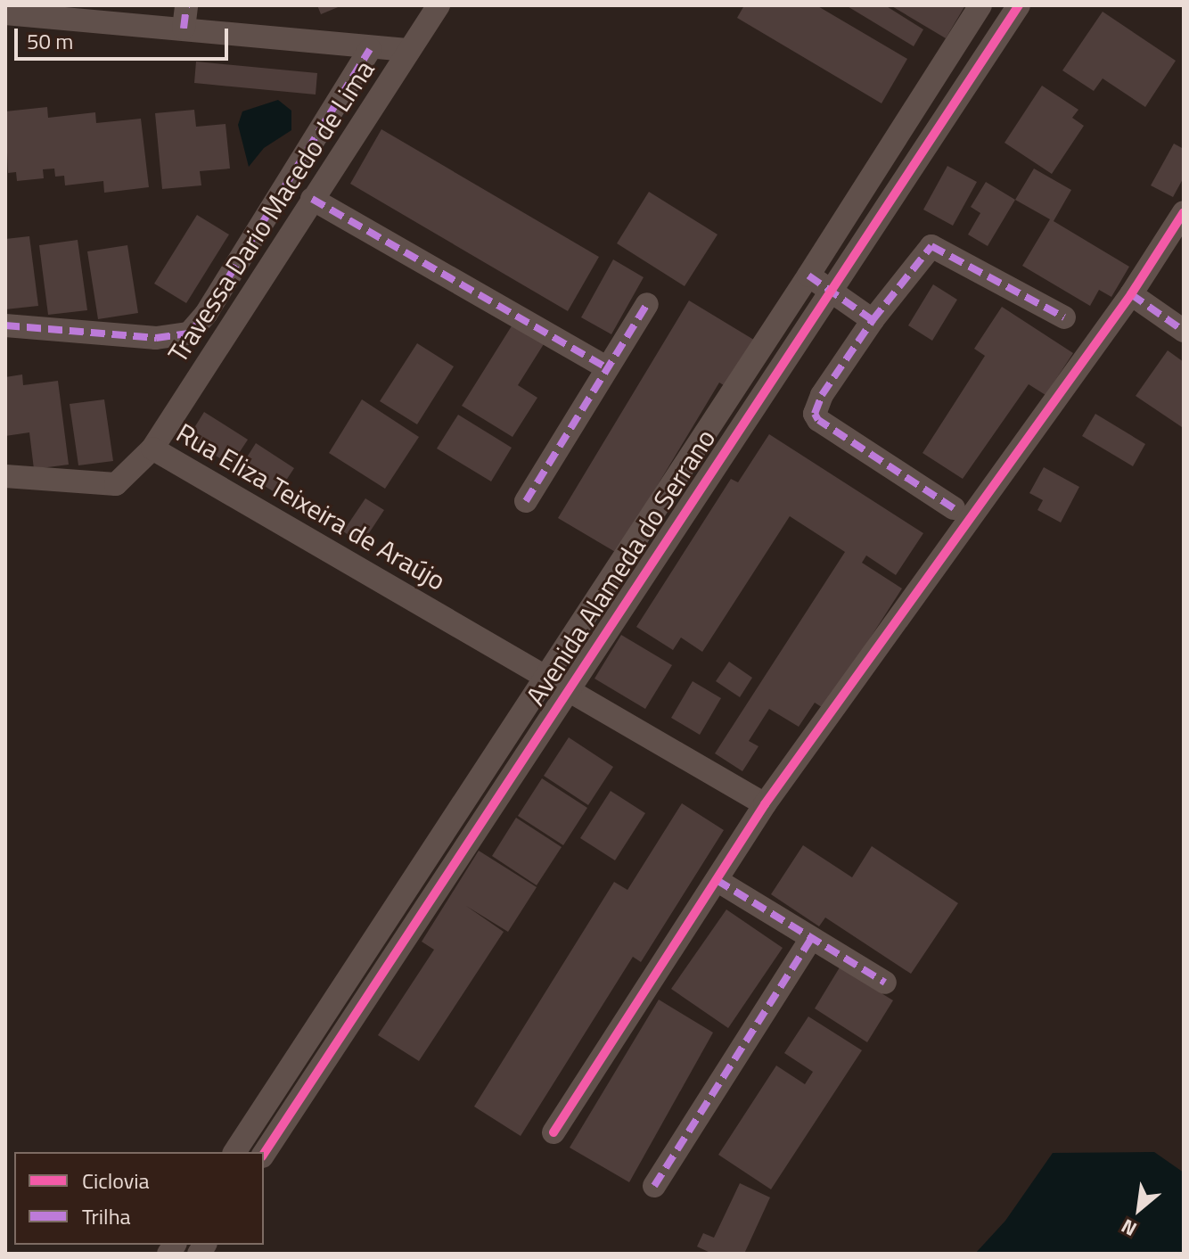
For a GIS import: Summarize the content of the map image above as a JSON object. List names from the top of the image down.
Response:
{
  "streets": {
    "street": ["Travessa Dario Macedo de Lima", "Rua Eliza Teixeira de Araújo", "Avenida Alameda do Serrano"]
  },
  "crossings": [
    ["Travessa Dario Macedo de Lima", "Rua Eliza Teixeira de Araújo"],
    ["Rua Eliza Teixeira de Araújo", "Avenida Alameda do Serrano"]
  ],
  "legend": ["Ciclovia", "Trilha"],
  "scale_bar": "50 m",
  "north": "bottom left"
}
